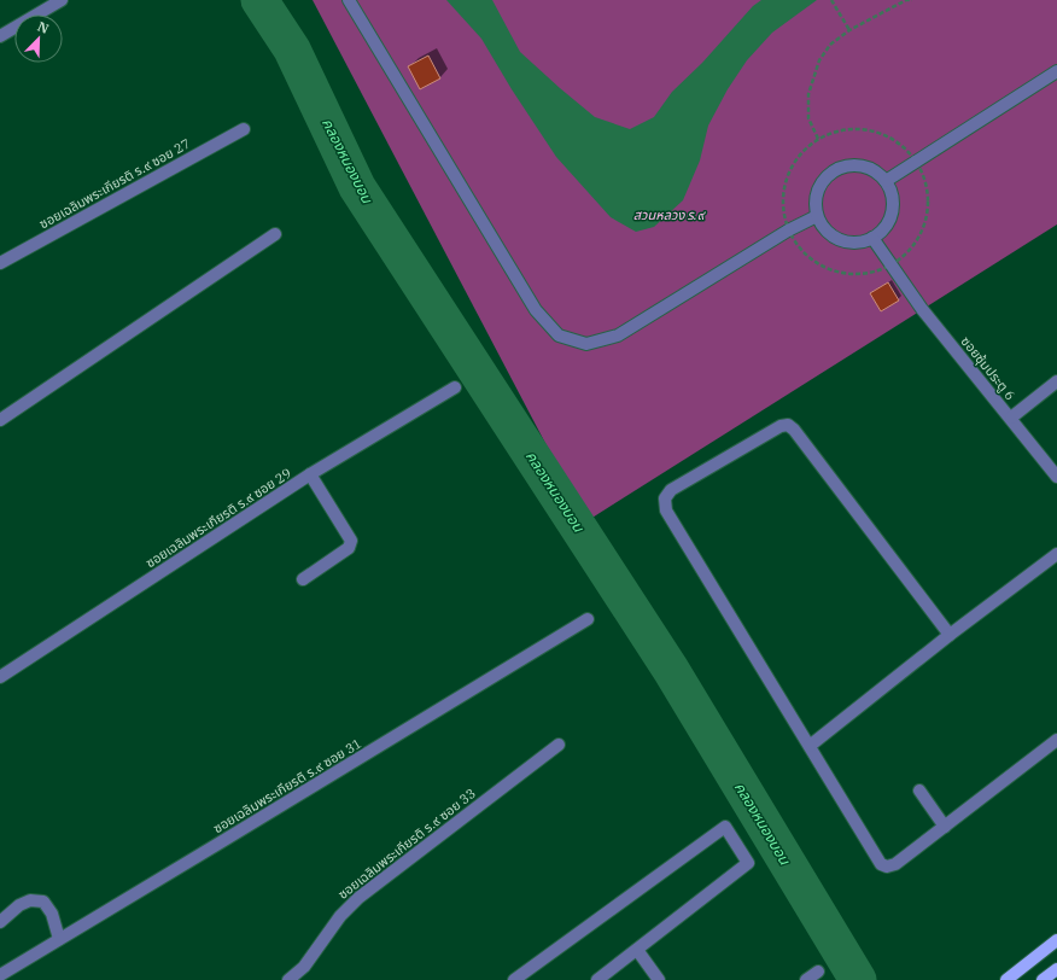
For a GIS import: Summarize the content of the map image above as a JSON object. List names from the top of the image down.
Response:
{
  "streets": {
    "street": [
      "ซอยเฉลิมพระเกียรติ ร.๙ ซอย 27",
      "ซอยซุ้มประตู 6",
      "ซอยเฉลิมพระเกียรติ ร.๙ ซอย 29",
      "ซอยเฉลิมพระเกียรติ ร.๙ ซอย 31",
      "ซอยเฉลิมพระเกียรติ ร.๙ ซอย 33"
    ]
  },
  "water": ["คลองหนองบอน"],
  "parks": ["สวนหลวง ร.๙"],
  "north": "top right"
}
